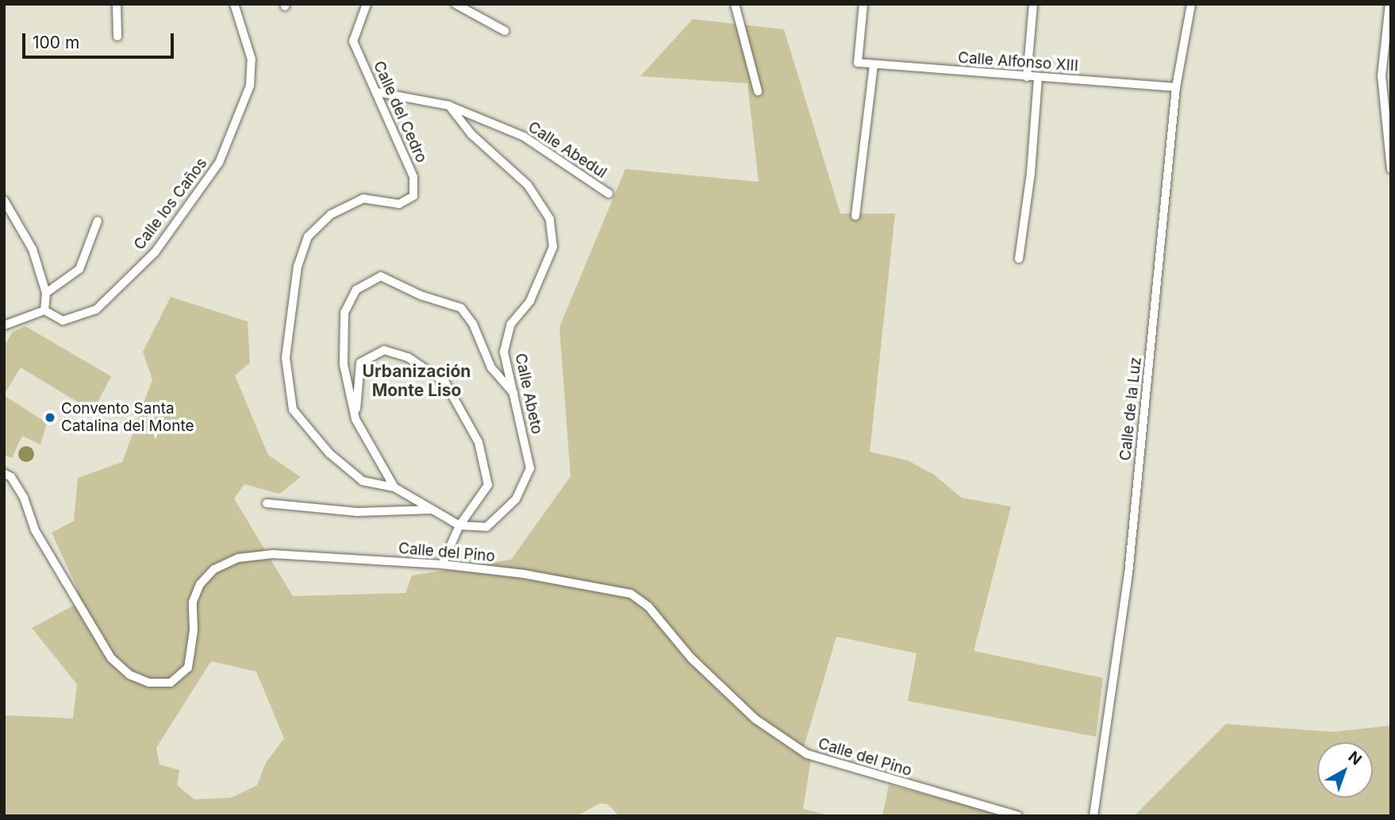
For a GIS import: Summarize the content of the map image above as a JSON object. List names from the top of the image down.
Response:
{
  "streets": {
    "street": [
      "Calle Alfonso XIII",
      "Calle del Cedro",
      "Calle Abedul",
      "Calle los Caños",
      "Calle Abeto",
      "Calle de la Luz",
      "Calle del Pino"
    ]
  },
  "crossings": [
    ["Calle Alfonso XIII", "Calle de la Luz"],
    ["Calle del Cedro", "Calle Abeto"],
    ["Calle Abedul", "Calle Abeto"]
  ],
  "districts": ["Urbanización Monte Liso"],
  "places": ["Convento Santa Catalina del Monte"],
  "scale_bar": "100 m",
  "north": "top right"
}
